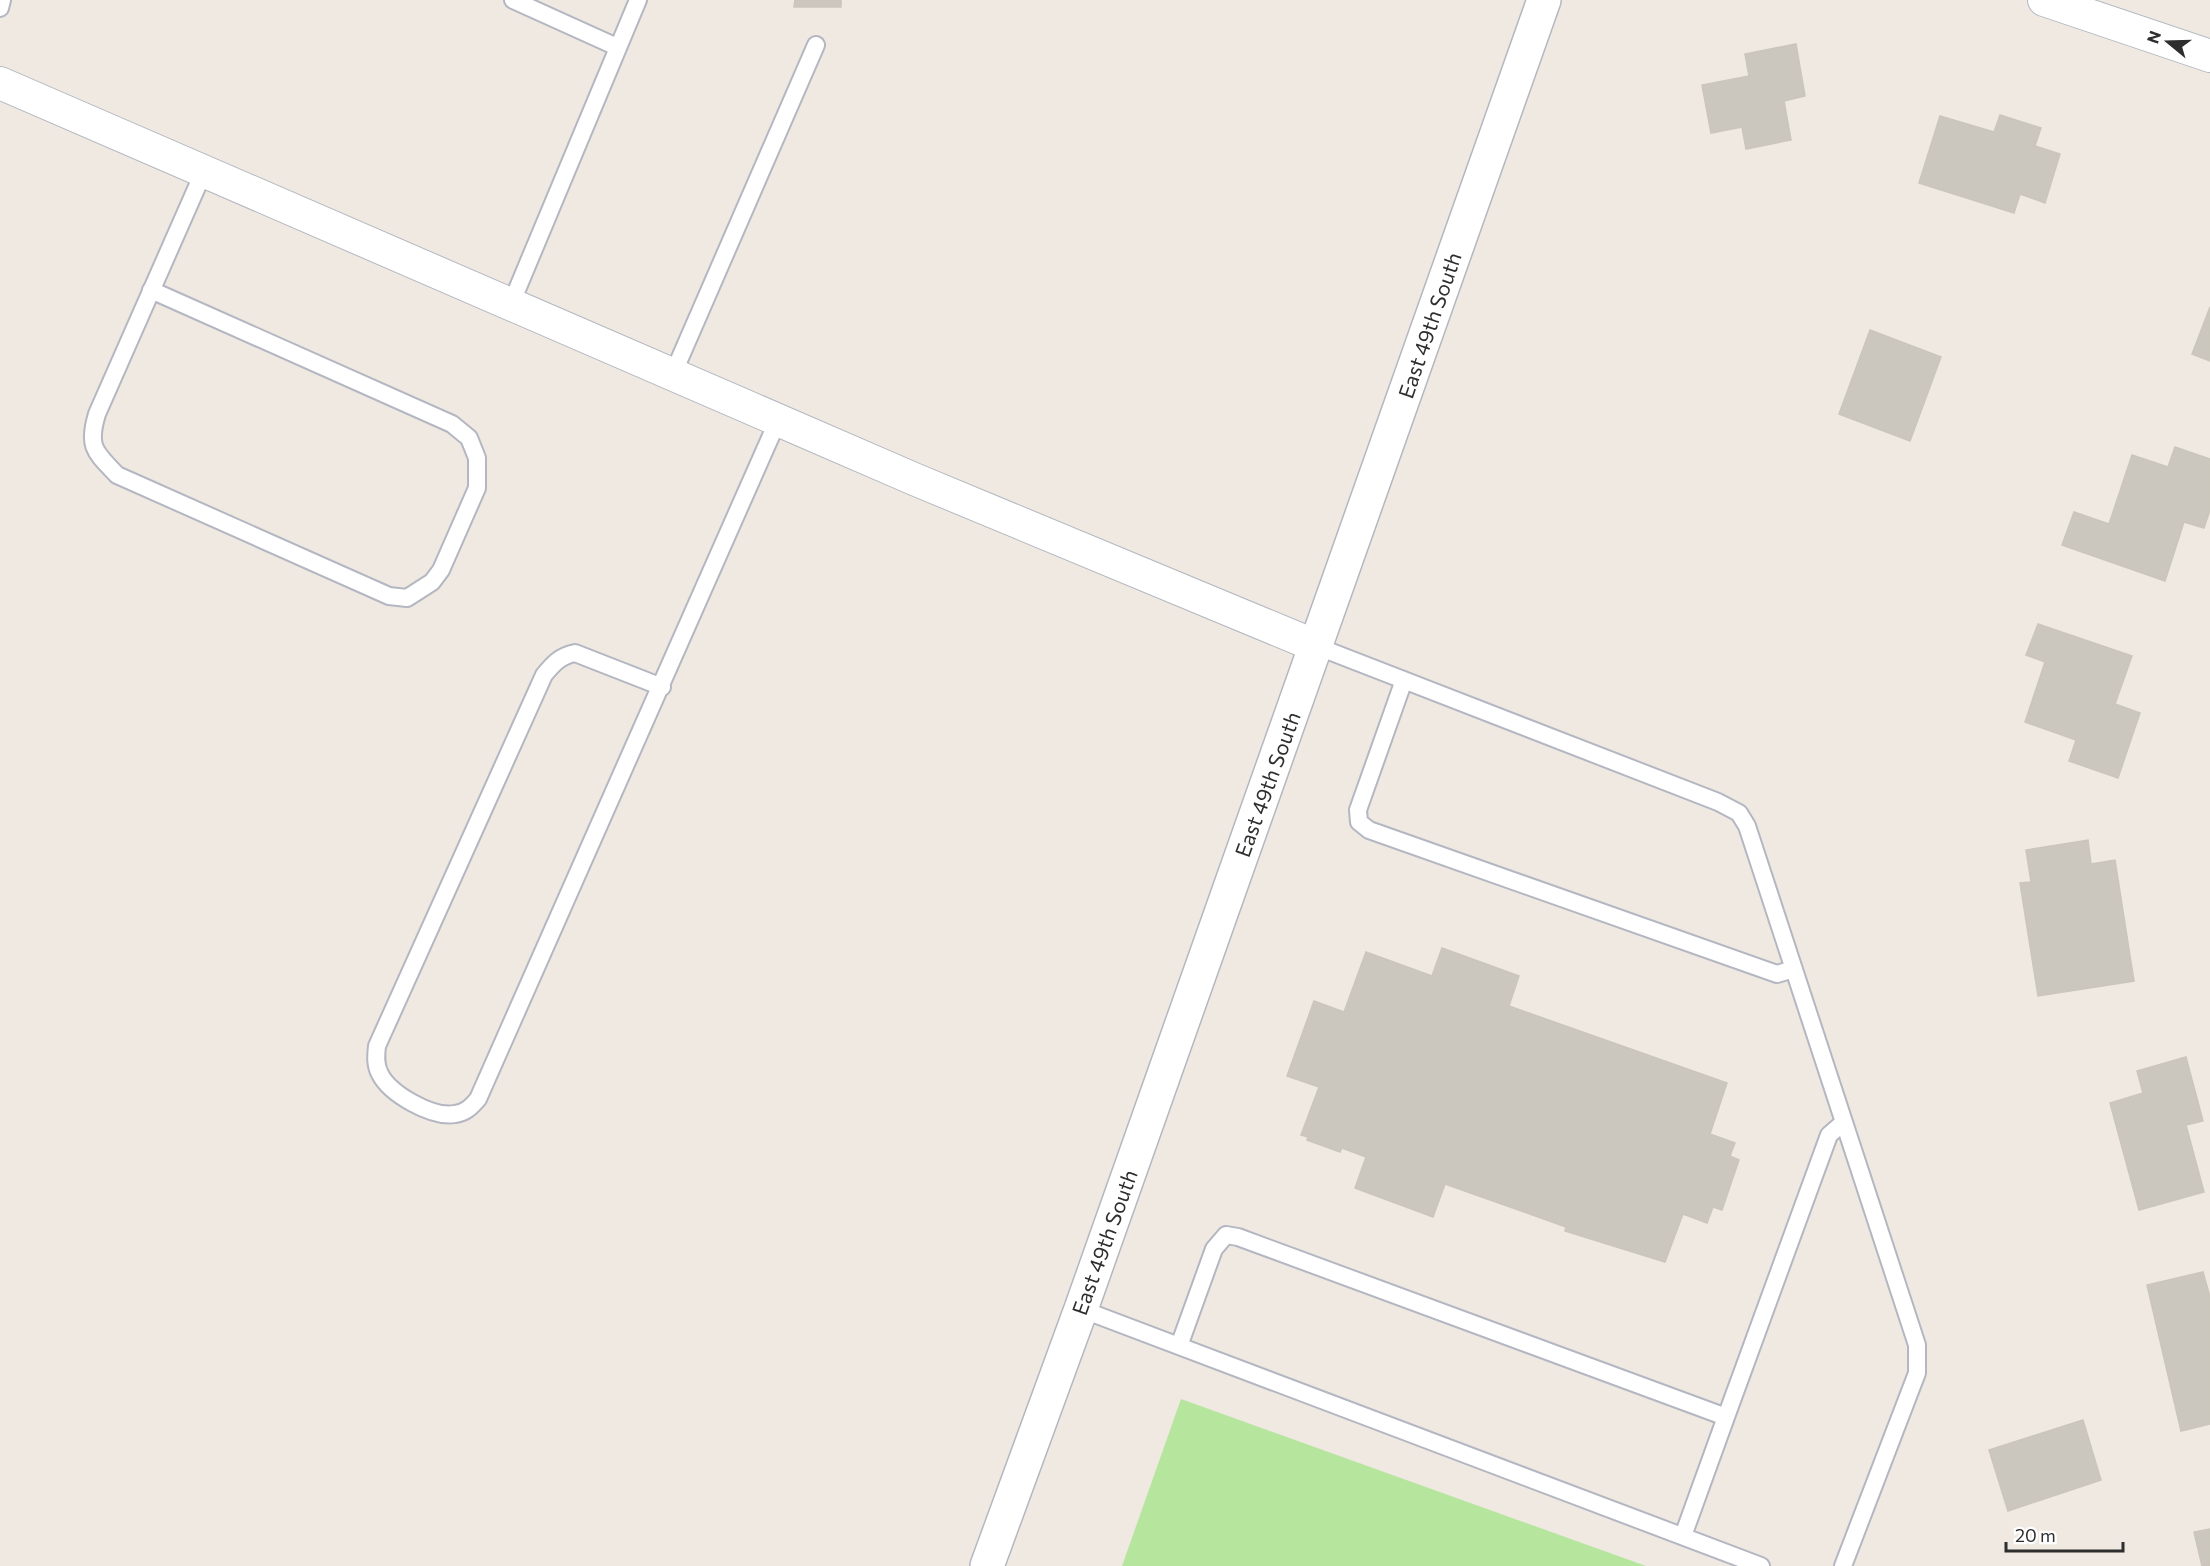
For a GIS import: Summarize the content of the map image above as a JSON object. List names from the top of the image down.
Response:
{
  "streets": {
    "street": ["East 49th South"]
  },
  "scale_bar": "20 m",
  "north": "left"
}
